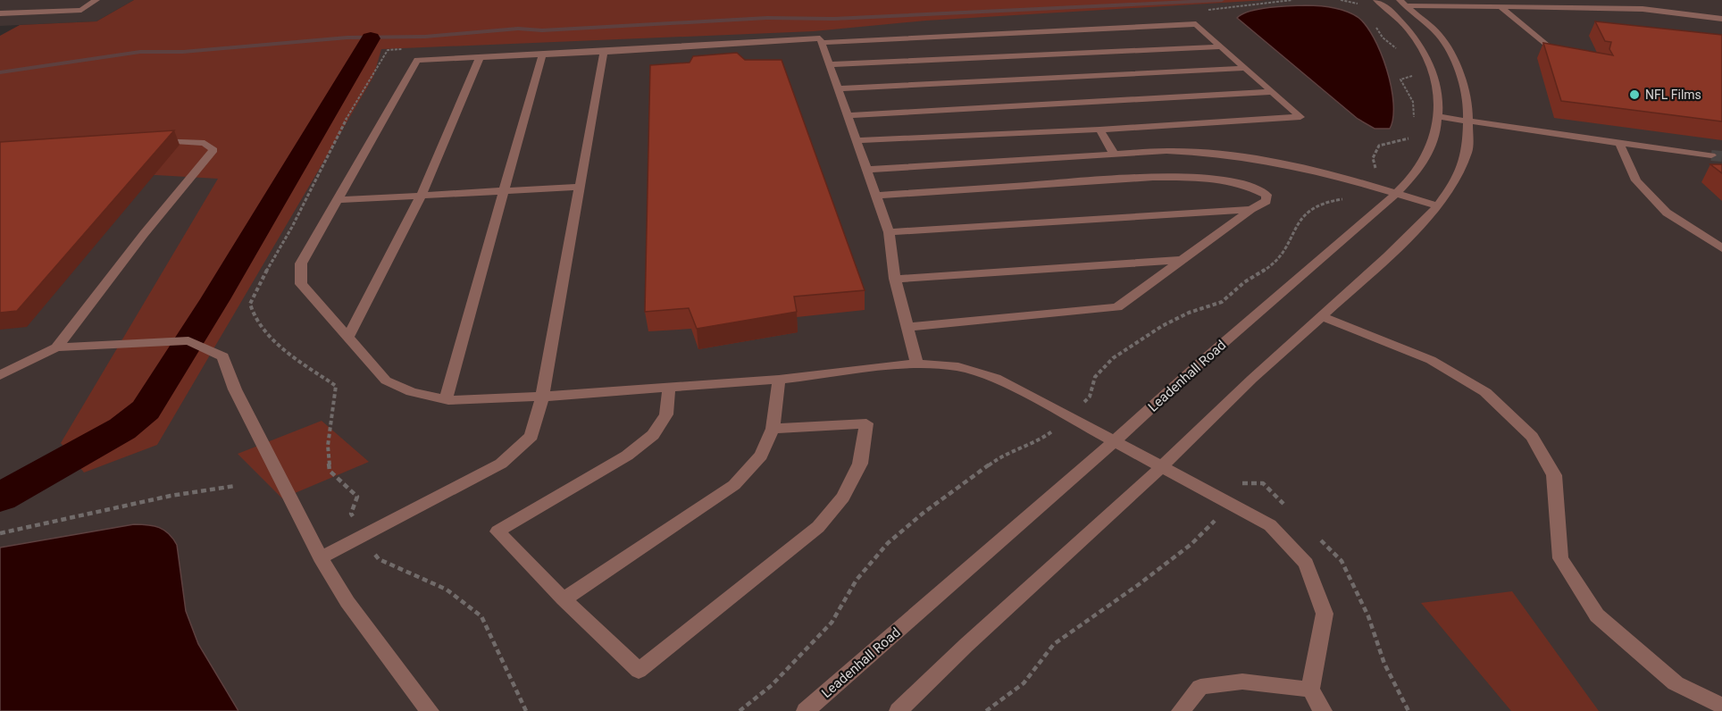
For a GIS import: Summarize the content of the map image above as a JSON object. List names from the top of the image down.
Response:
{
  "streets": {
    "street": ["Leadenhall Road"]
  },
  "places": ["NFL Films"]
}
